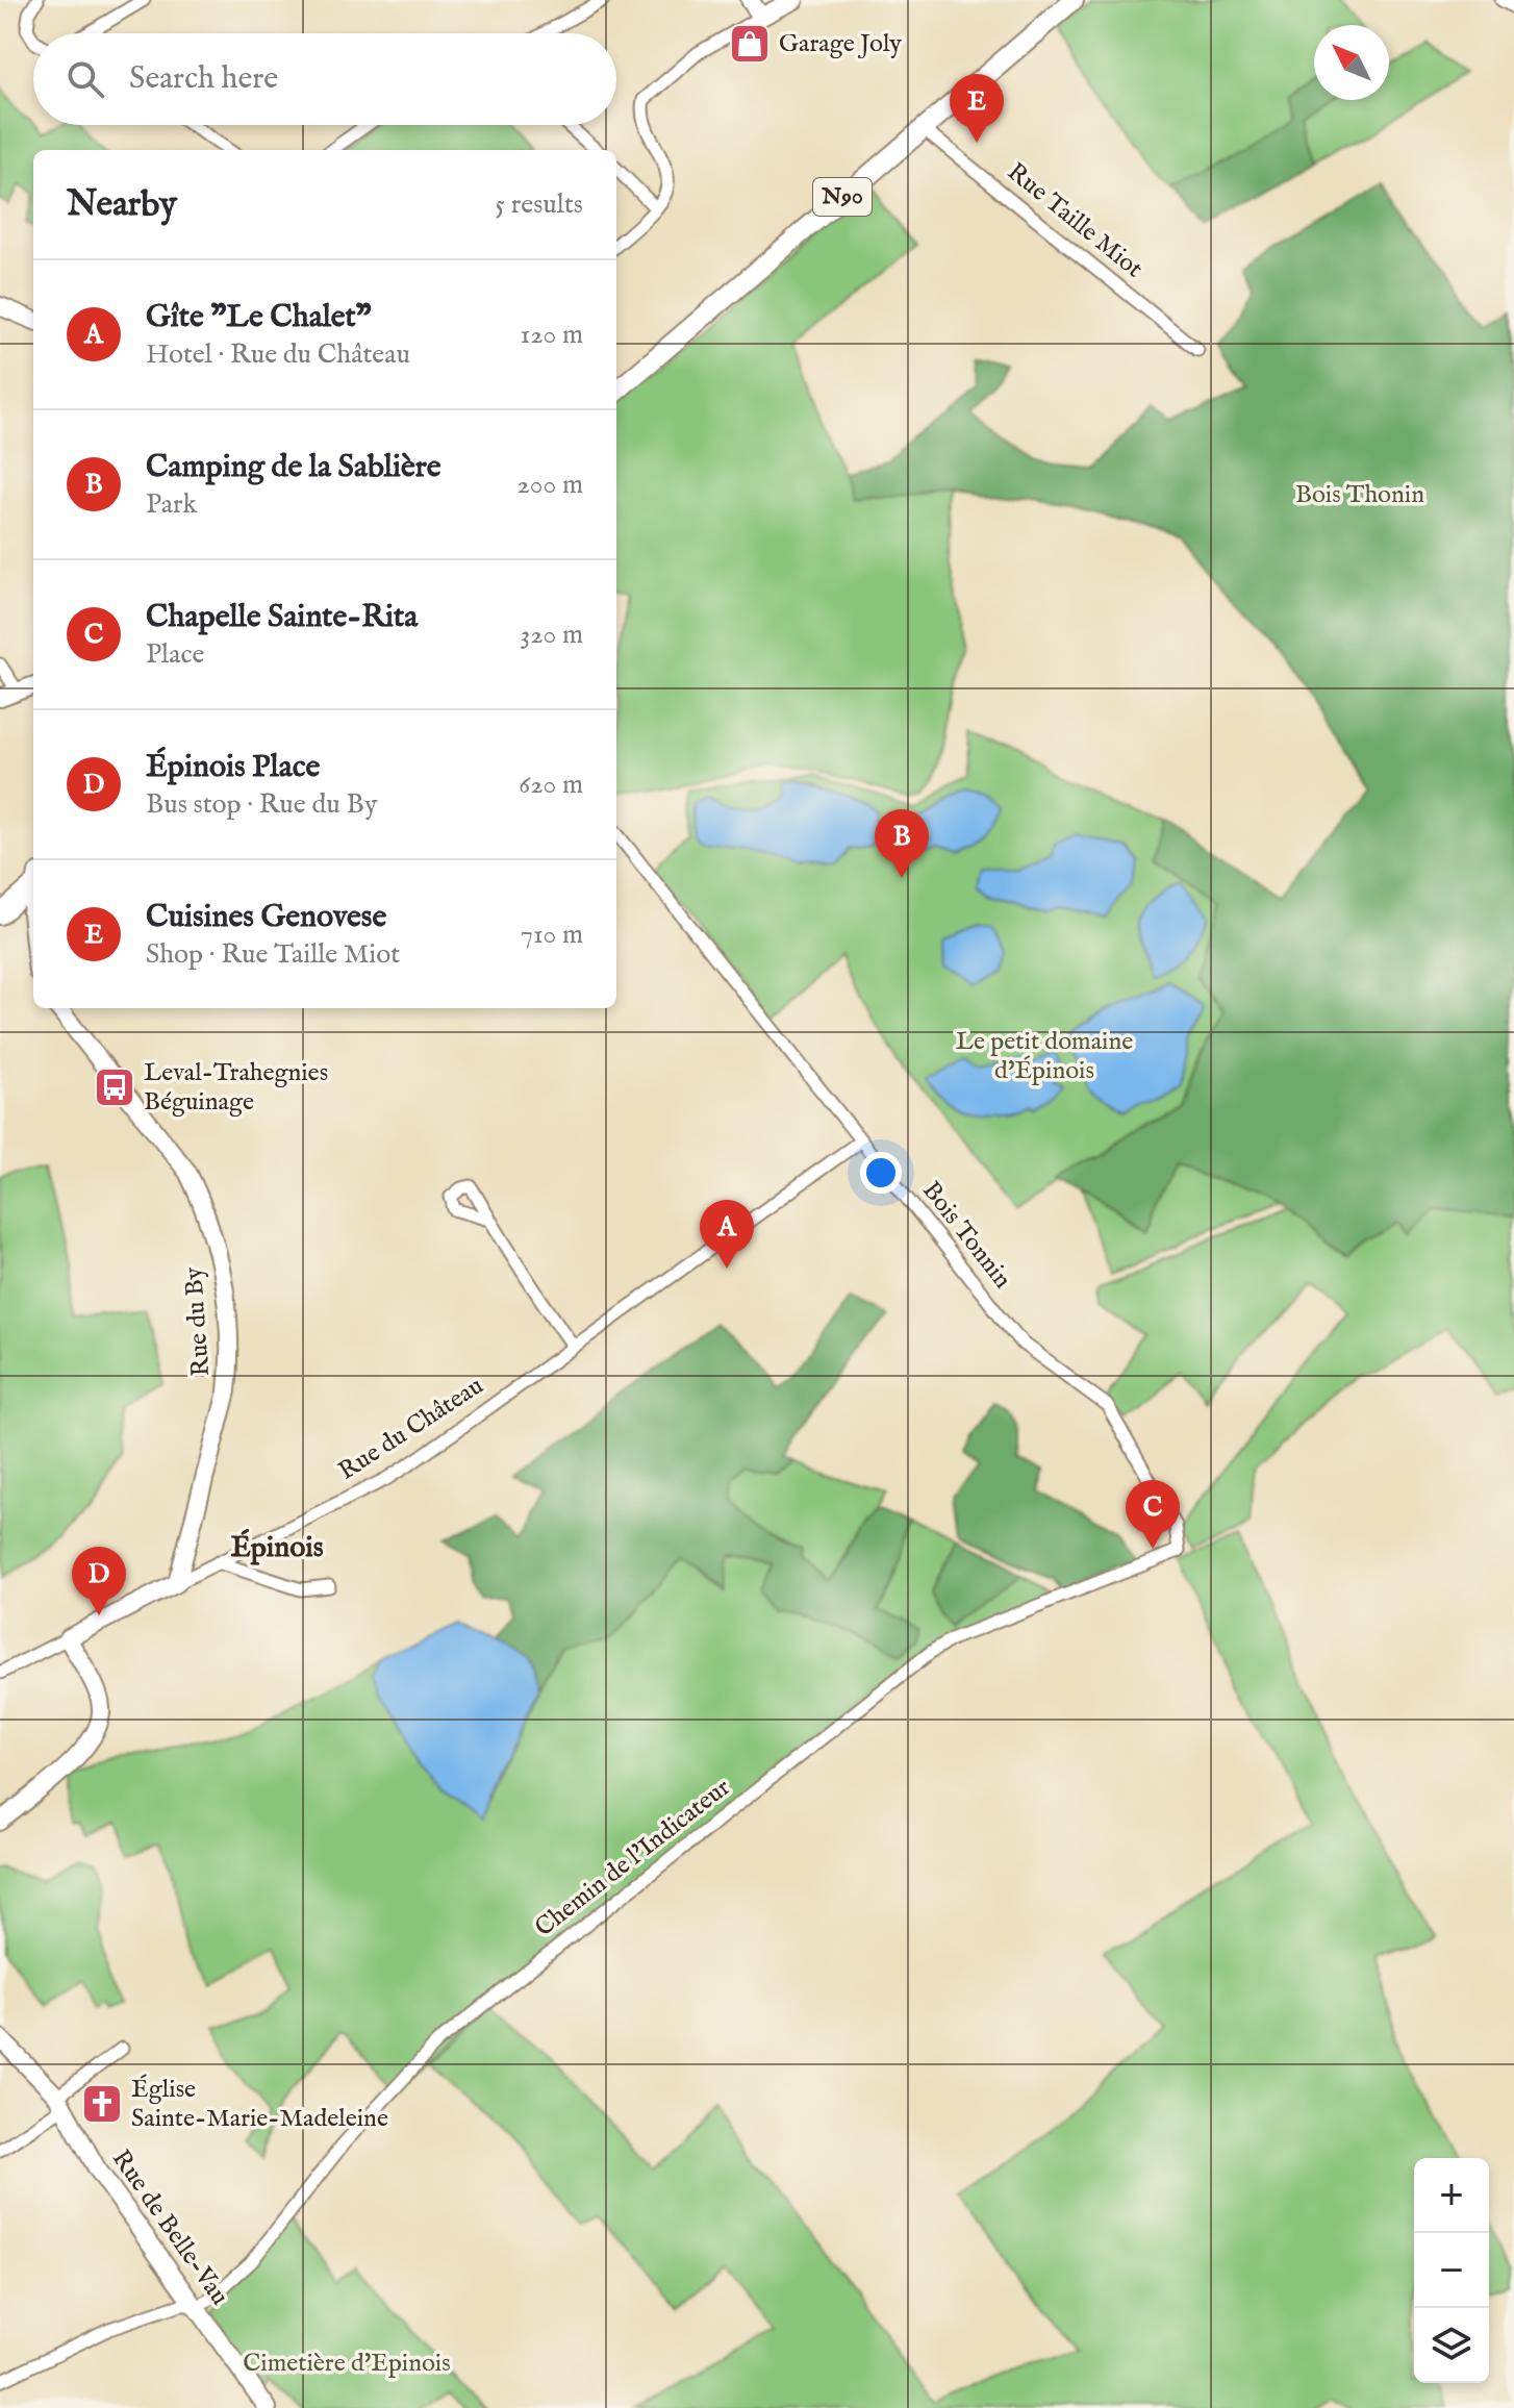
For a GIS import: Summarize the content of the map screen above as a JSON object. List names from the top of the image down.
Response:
{
  "streets": {
    "main road": ["N90"],
    "street": [
      "Rue Taille Miot",
      "Bois Tonnin",
      "Rue du By",
      "Rue du Château",
      "Chemin de l'Indicateur",
      "Rue de Belle-Vau"
    ]
  },
  "crossings": [
    ["N90", "Rue Taille Miot"],
    ["Bois Tonnin", "Rue du Château"],
    ["Bois Tonnin", "Chemin de l'Indicateur"],
    ["Rue du By", "Rue du Château"],
    ["Chemin de l'Indicateur", "Rue de Belle-Vau"]
  ],
  "districts": ["Épinois"],
  "parks": ["Bois Thonin", "Le petit domaine d'Épinois", "Cimetière d'Epinois"],
  "places": {
    "shop": ["Garage Joly"],
    "bus stop": ["Leval-Trahegnies Béguinage"],
    "church": ["Église Sainte-Marie-Madeleine"]
  },
  "north": "top left",
  "page": {
    "search": "Search here",
    "pins": [
      "E",
      "B",
      "A",
      "C",
      "D"
    ],
    "heading": ["Nearby", "5 results"],
    "list": [
      {
        "mark": "A",
        "name": "Gîte \"Le Chalet\"",
        "note": "Hotel · Rue du Château",
        "value": "120 m"
      },
      {
        "mark": "B",
        "name": "Camping de la Sablière",
        "note": "Park",
        "value": "200 m"
      },
      {
        "mark": "C",
        "name": "Chapelle Sainte-Rita",
        "note": "Place",
        "value": "320 m"
      },
      {
        "mark": "D",
        "name": "Épinois Place",
        "note": "Bus stop · Rue du By",
        "value": "620 m"
      },
      {
        "mark": "E",
        "name": "Cuisines Genovese",
        "note": "Shop · Rue Taille Miot",
        "value": "710 m"
      }
    ],
    "map_buttons": ["+", "−"]
  }
}
